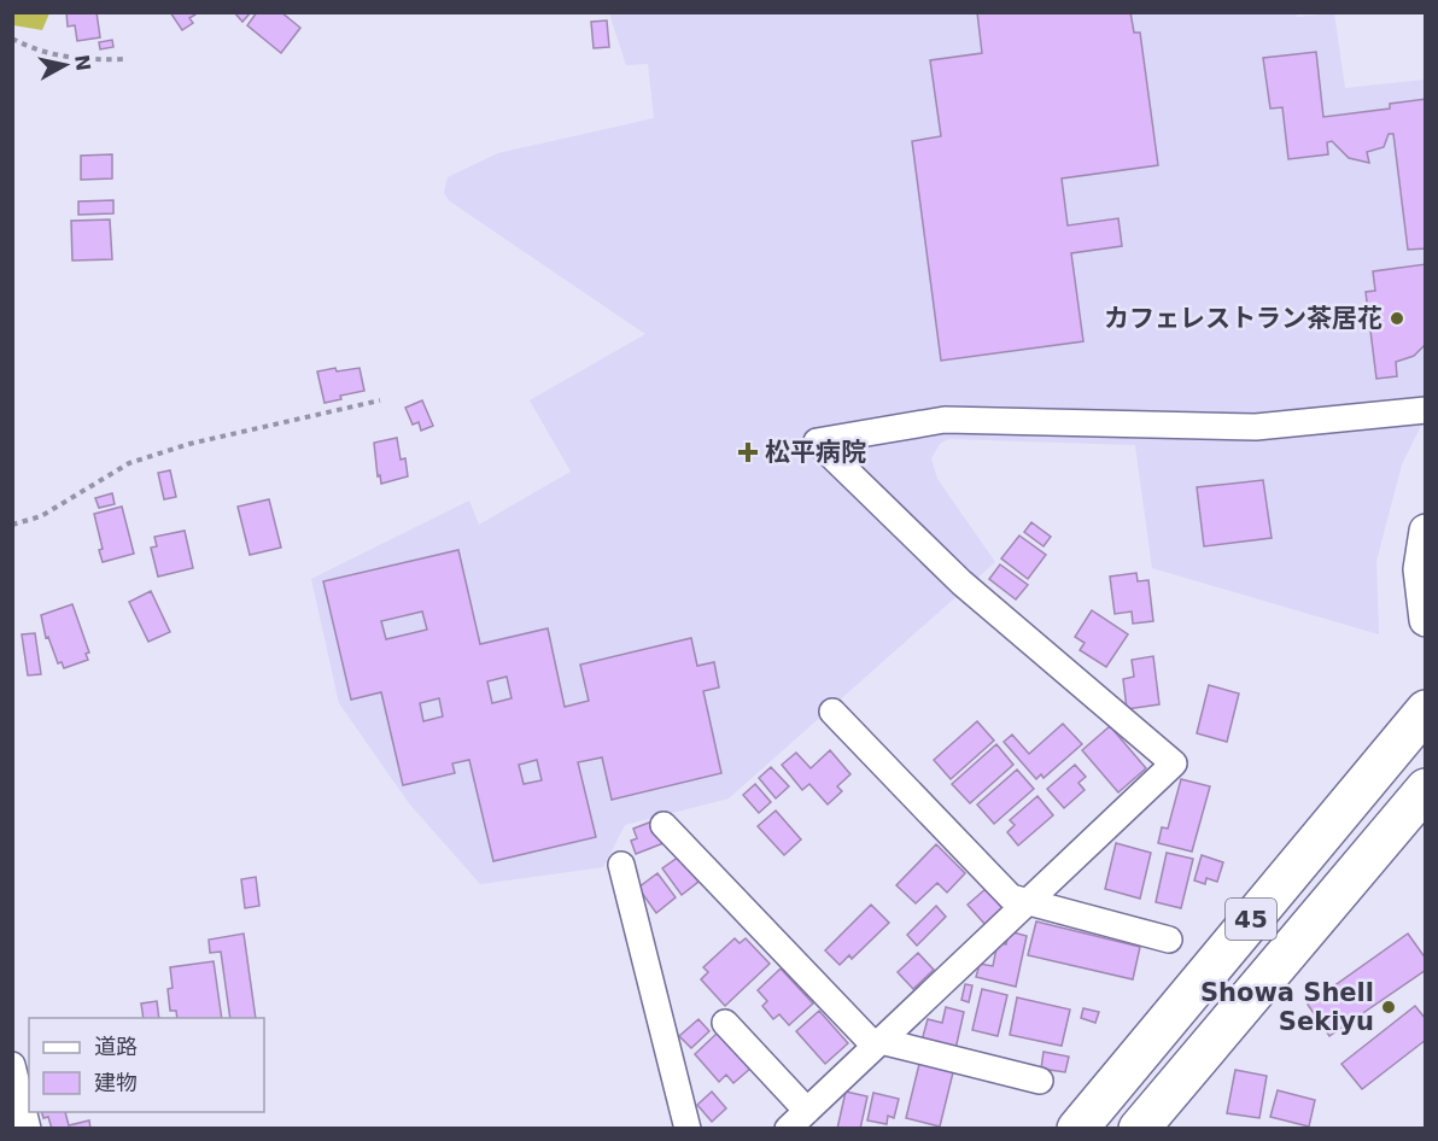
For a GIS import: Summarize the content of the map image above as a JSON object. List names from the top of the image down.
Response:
{
  "streets": {
    "highway": ["45"]
  },
  "places": {
    "other": ["カフェレストラン茶居花", "Showa Shell Sekiyu"],
    "health": ["松平病院"]
  },
  "legend": ["道路", "建物"],
  "north": "right"
}
